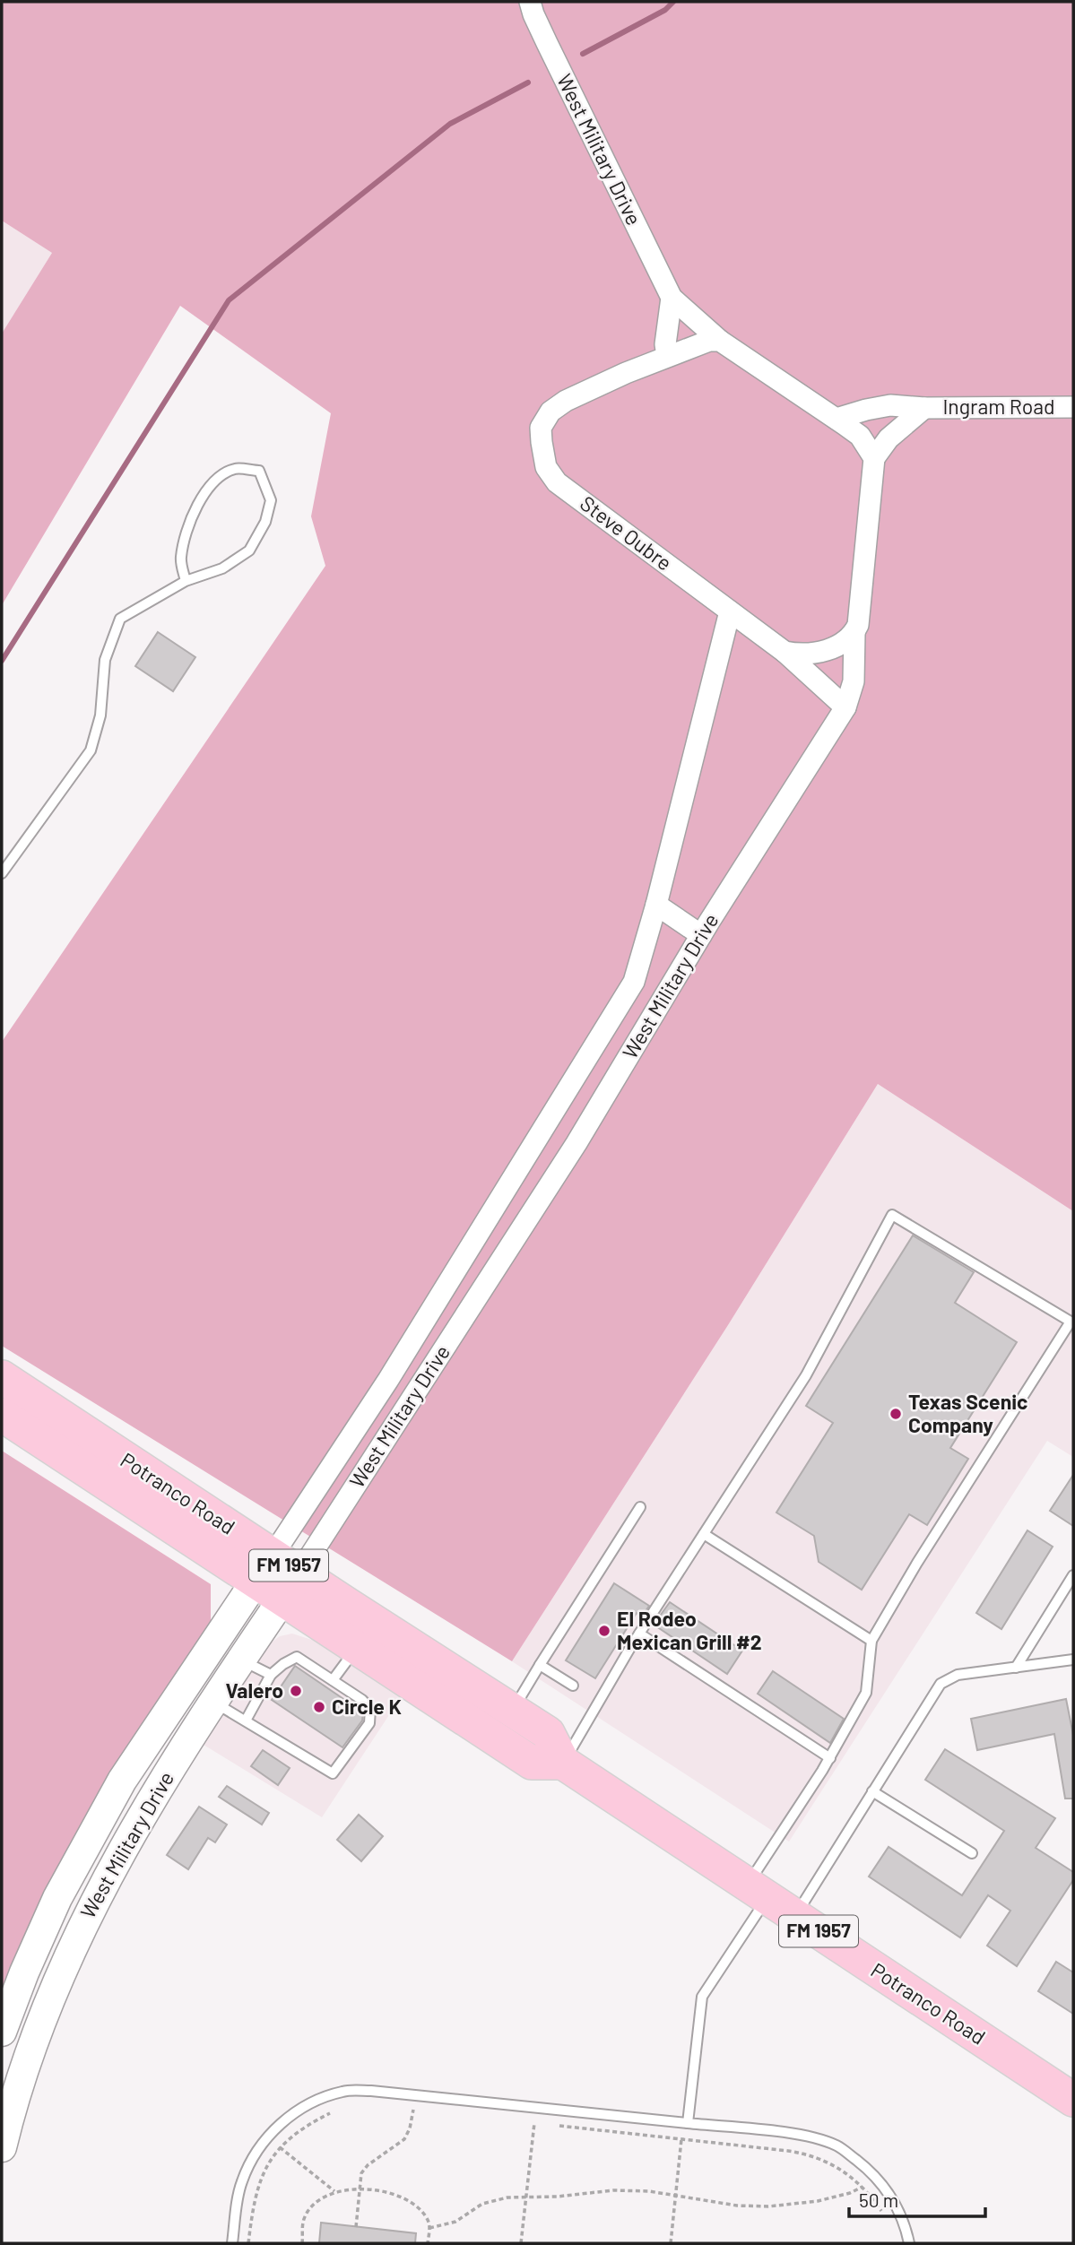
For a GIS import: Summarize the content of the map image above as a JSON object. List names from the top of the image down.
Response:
{
  "streets": {
    "main road": ["West Military Drive", "Potranco Road", "FM 1957"],
    "street": ["Ingram Road", "Steve Oubre"]
  },
  "crossings": [
    ["West Military Drive", "Steve Oubre"],
    ["West Military Drive", "Potranco Road"]
  ],
  "places": [
    "Texas Scenic Company",
    "El Rodeo Mexican Grill #2",
    "Valero",
    "Circle K"
  ],
  "scale_bar": "50 m"
}
